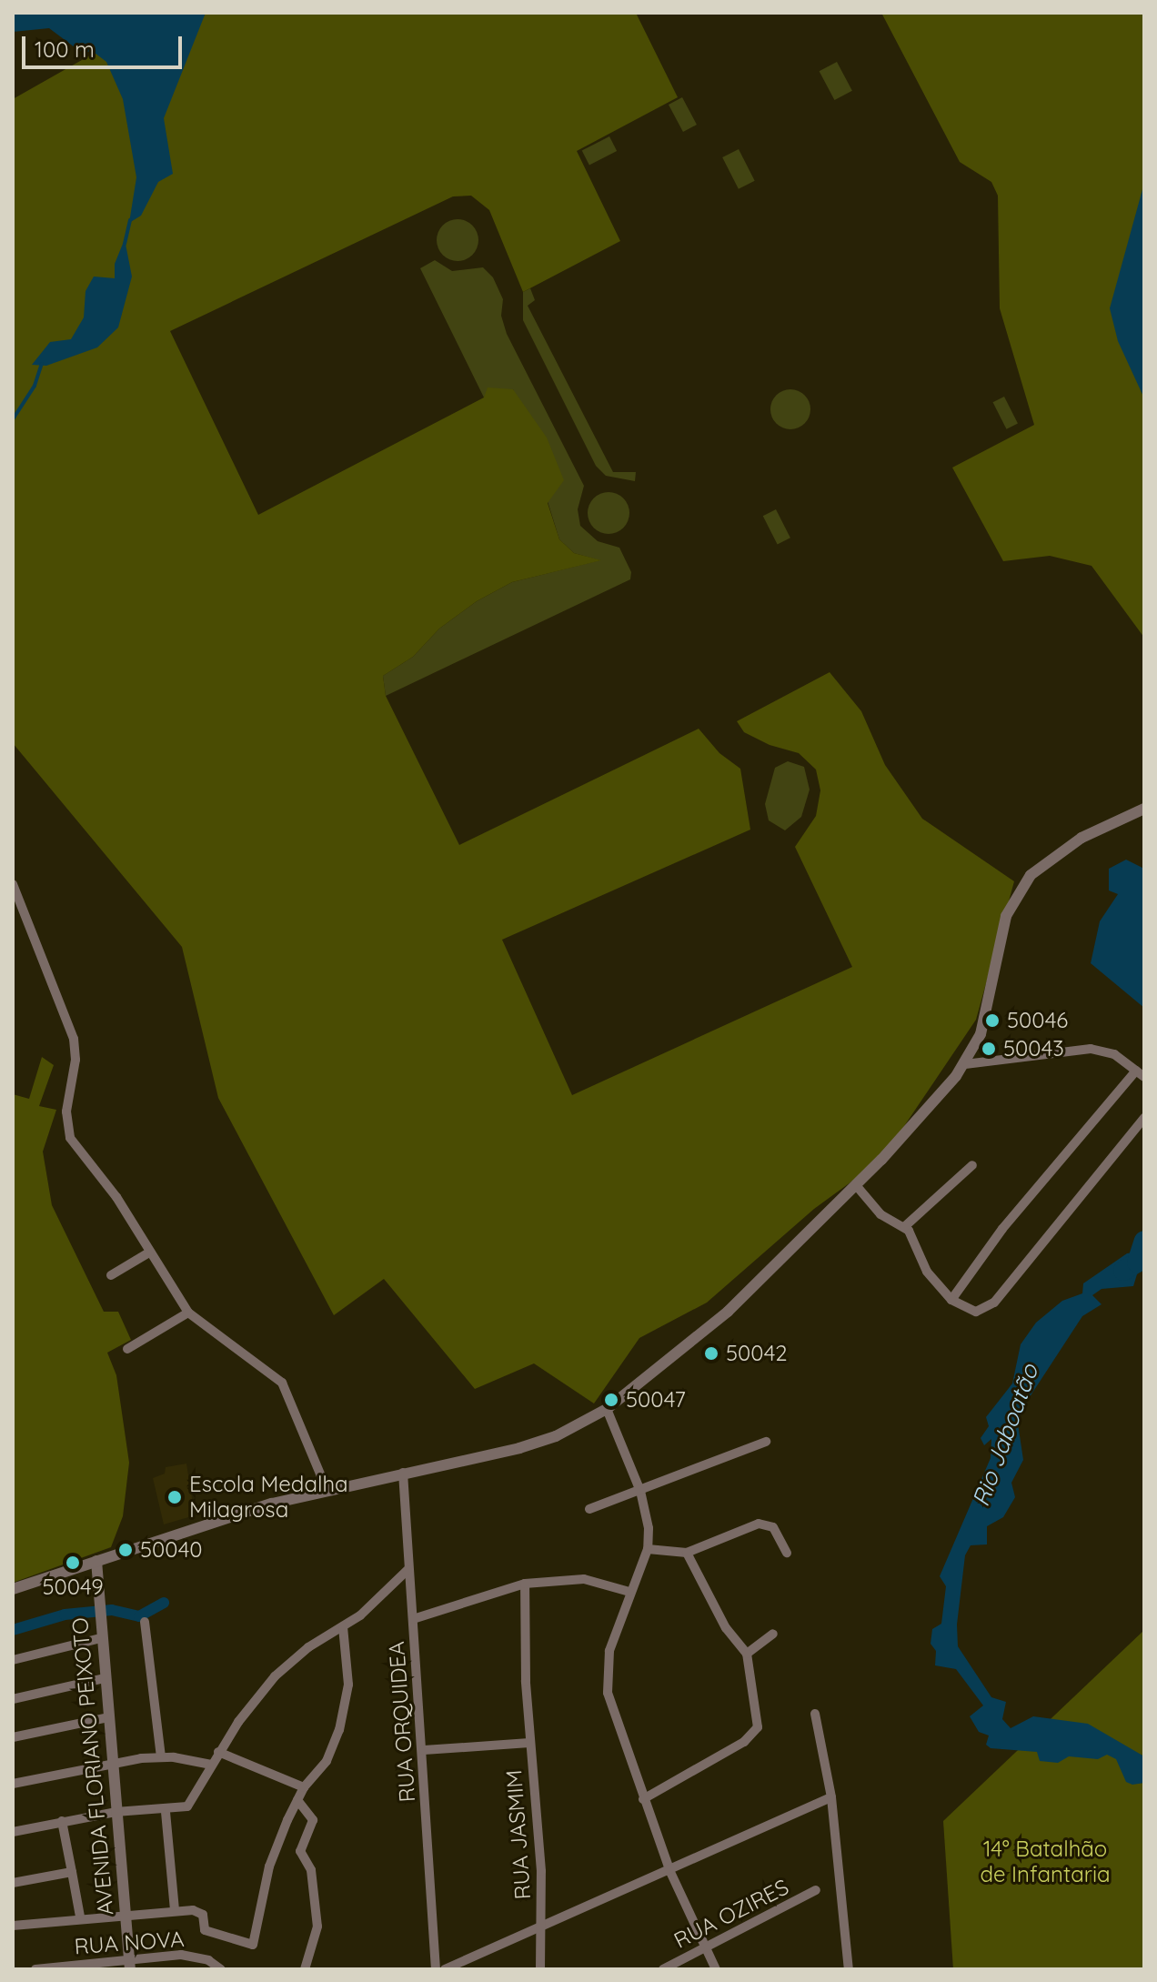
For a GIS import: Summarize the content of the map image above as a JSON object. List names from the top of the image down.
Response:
{
  "streets": {
    "street": [
      "RUA ORQUIDEA",
      "AVENIDA FLORIANO PEIXOTO",
      "RUA JASMIM",
      "RUA OZIRES",
      "RUA NOVA"
    ]
  },
  "crossings": [
    ["RUA ORQUIDEA", "RUA JASMIM"],
    ["AVENIDA FLORIANO PEIXOTO", "RUA NOVA"]
  ],
  "water": ["Rio Jaboatão"],
  "parks": ["14° Batalhão de Infantaria"],
  "places": [
    "50046",
    "50043",
    "50042",
    "50047",
    "Escola Medalha Milagrosa",
    "50040",
    "50049"
  ],
  "scale_bar": "100 m"
}
